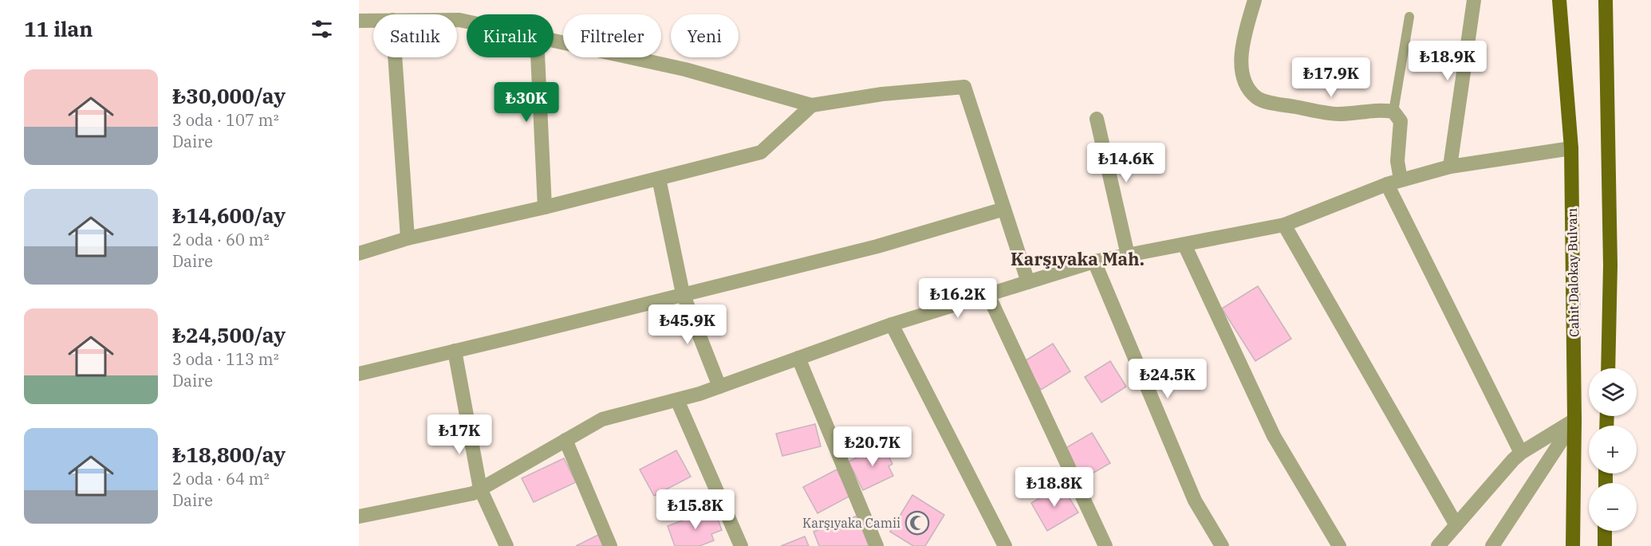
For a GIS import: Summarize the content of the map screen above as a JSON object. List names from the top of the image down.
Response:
{
  "streets": {
    "main road": ["Cahit Dalokay Bulvarı"]
  },
  "districts": ["Karşıyaka Mah."],
  "places": {
    "mosque": ["Karşıyaka Camii"]
  },
  "page": {
    "heading": "11 ilan",
    "chip": [
      "Satılık",
      "Kiralık",
      "Filtreler",
      "Yeni"
    ],
    "price": [
      "₺18.9K",
      "₺17.9K",
      "₺30K",
      "₺14.6K",
      "₺16.2K",
      "₺45.9K",
      "₺24.5K",
      "₺17K",
      "₺20.7K",
      "₺18.8K",
      "₺15.8K"
    ],
    "list": [
      {
        "name": "₺30,000/ay",
        "note": "3 oda · 107 m² · Daire"
      },
      {
        "name": "₺14,600/ay",
        "note": "2 oda · 60 m² · Daire"
      },
      {
        "name": "₺24,500/ay",
        "note": "3 oda · 113 m² · Daire"
      },
      {
        "name": "₺18,800/ay",
        "note": "2 oda · 64 m² · Daire"
      }
    ],
    "map_buttons": ["+", "−"]
  }
}
